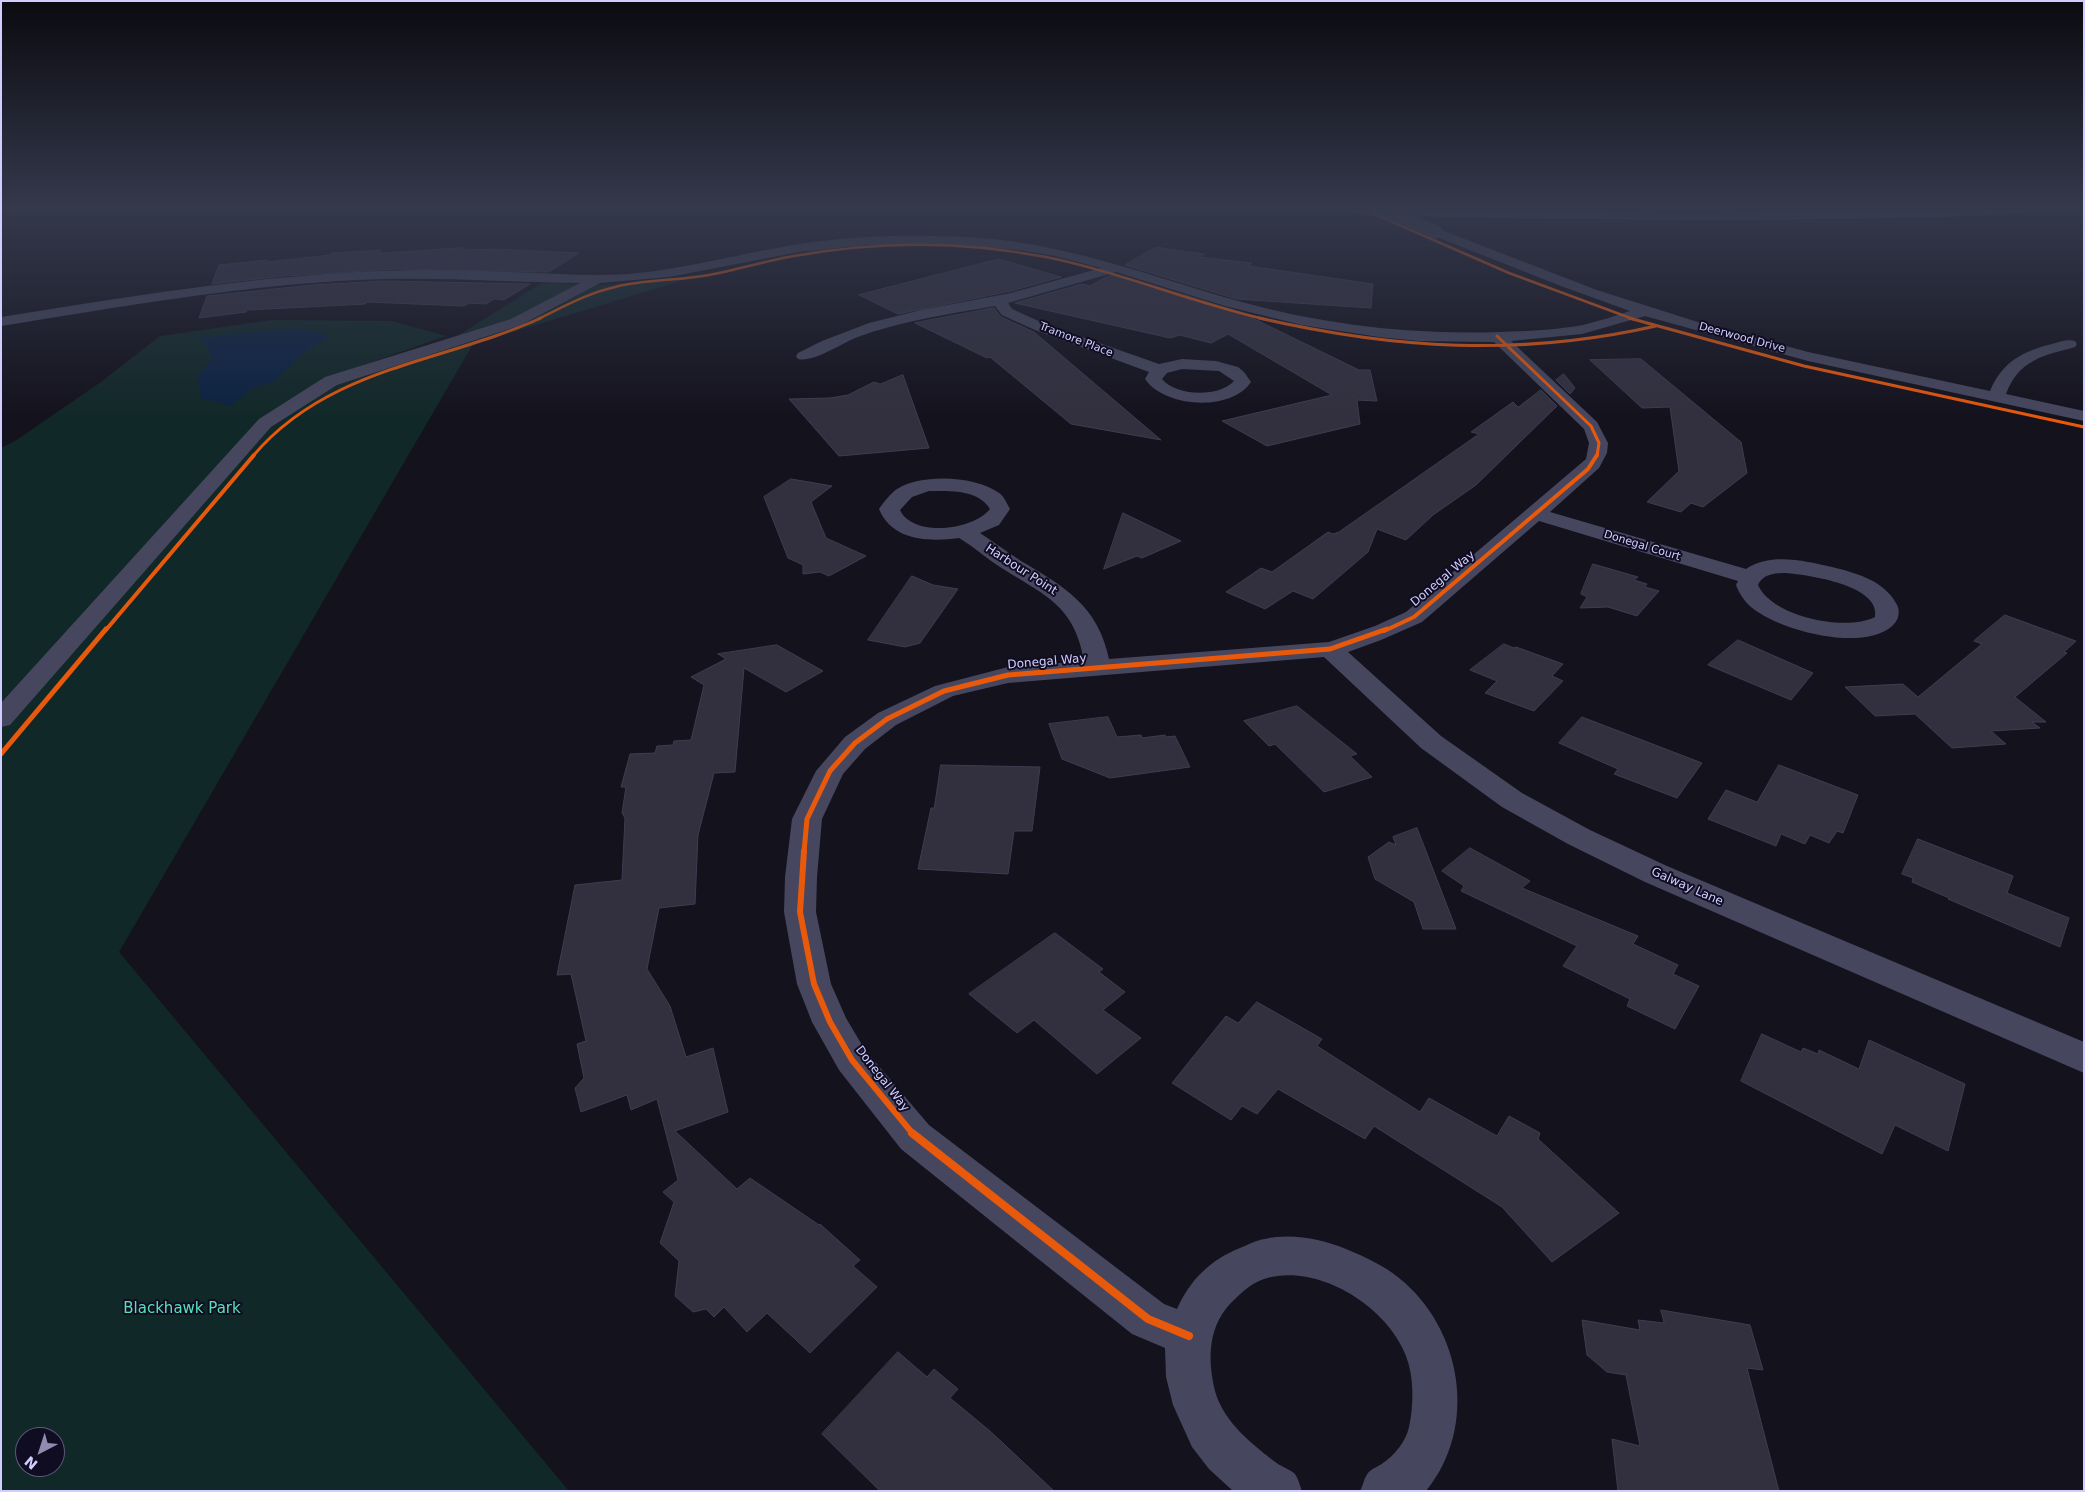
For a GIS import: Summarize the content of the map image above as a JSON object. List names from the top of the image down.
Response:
{
  "streets": {
    "street": [
      "Deerwood Drive",
      "Tramore Place",
      "Donegal Court",
      "Harbour Point",
      "Donegal Way",
      "Galway Lane"
    ]
  },
  "crossings": [
    ["Donegal Court", "Donegal Way"],
    ["Harbour Point", "Donegal Way"],
    ["Donegal Way", "Galway Lane"]
  ],
  "parks": ["Blackhawk Park"],
  "north": "bottom left"
}
